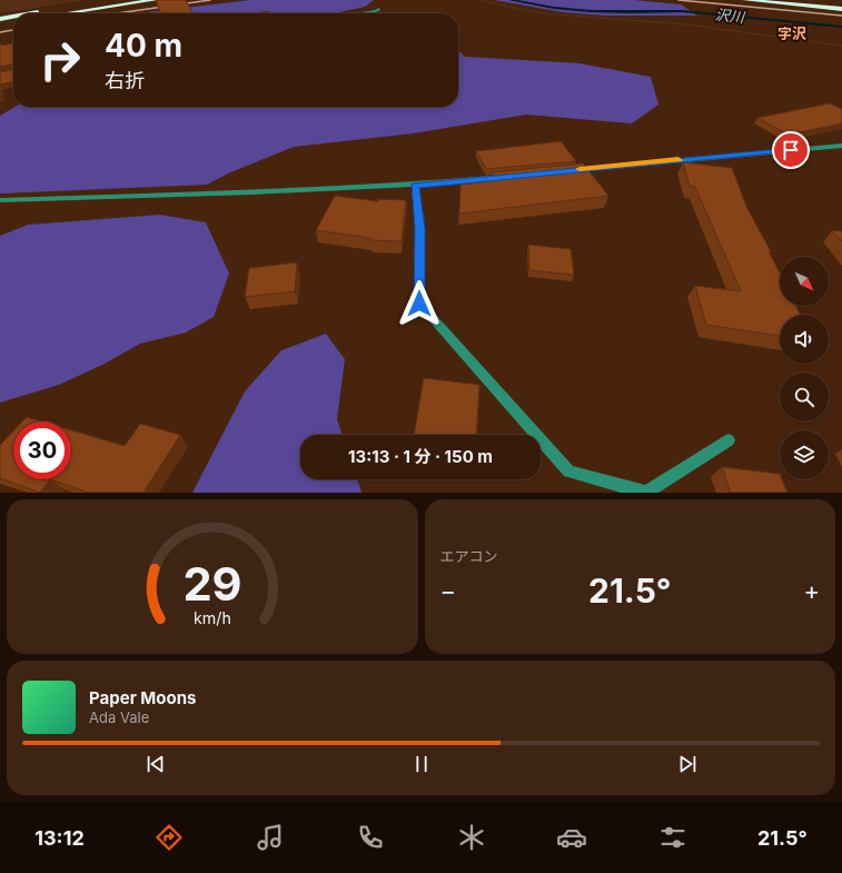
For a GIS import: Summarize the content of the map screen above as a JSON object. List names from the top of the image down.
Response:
{
  "districts": ["字沢"],
  "water": ["沢川"],
  "north": "bottom right",
  "page": {
    "turn": ["40 m", "右折"],
    "limit": "30",
    "trip": "13:13 · 1 分 · 150 m",
    "tile": "エアコン",
    "heat": ["−", "21.5°", "+"],
    "song": ["Paper Moons", "Ada Vale"],
    "tabs": ["13:12", "21.5°"],
    "gauge": ["29", "km/h"]
  }
}
